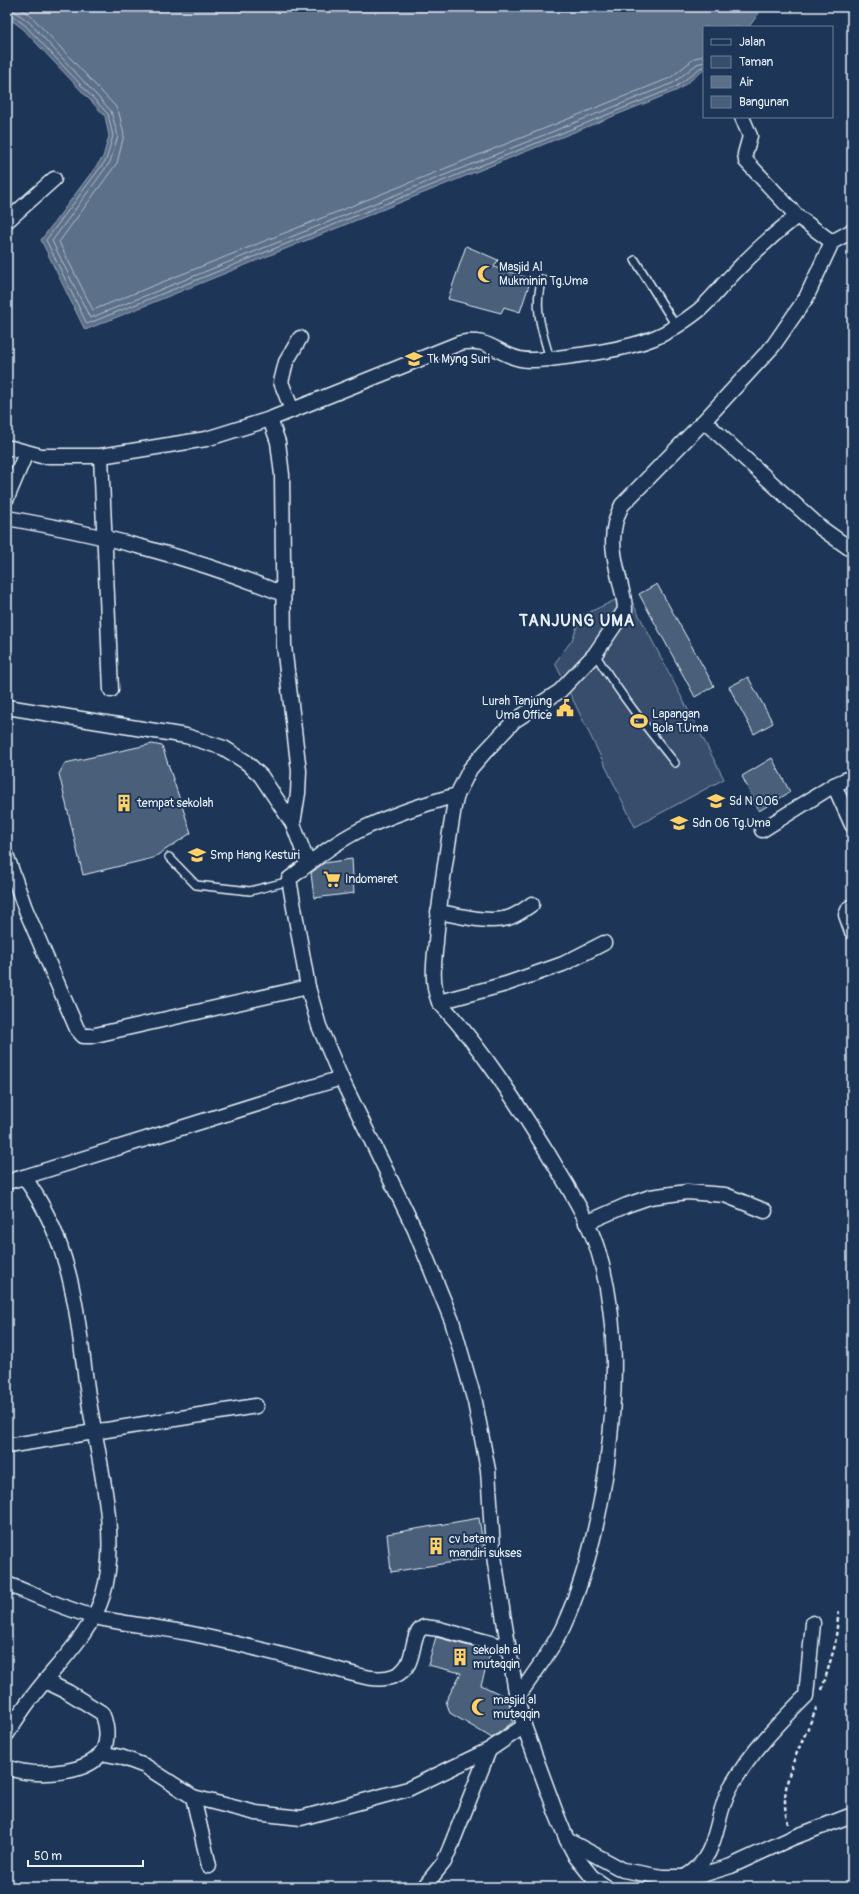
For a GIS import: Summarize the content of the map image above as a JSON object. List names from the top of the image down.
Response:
{
  "districts": ["TANJUNG UMA"],
  "places": {
    "mosque": ["Masjid Al Mukminin Tg.Uma", "masjid al mutaqqin"],
    "school or university": [
      "Tk Myng Suri",
      "Sd N 006",
      "Sdn 06 Tg.Uma",
      "Smp Hang Kesturi"
    ],
    "public building": ["Lurah Tanjung Uma Office"],
    "sports": ["Lapangan Bola T.Uma"],
    "building": ["tempat sekolah", "cv batam mandiri sukses", "sekolah al mutaqqin"],
    "supermarket": ["Indomaret"]
  },
  "legend": [
    "Jalan",
    "Taman",
    "Air",
    "Bangunan"
  ],
  "scale_bar": "50 m"
}
